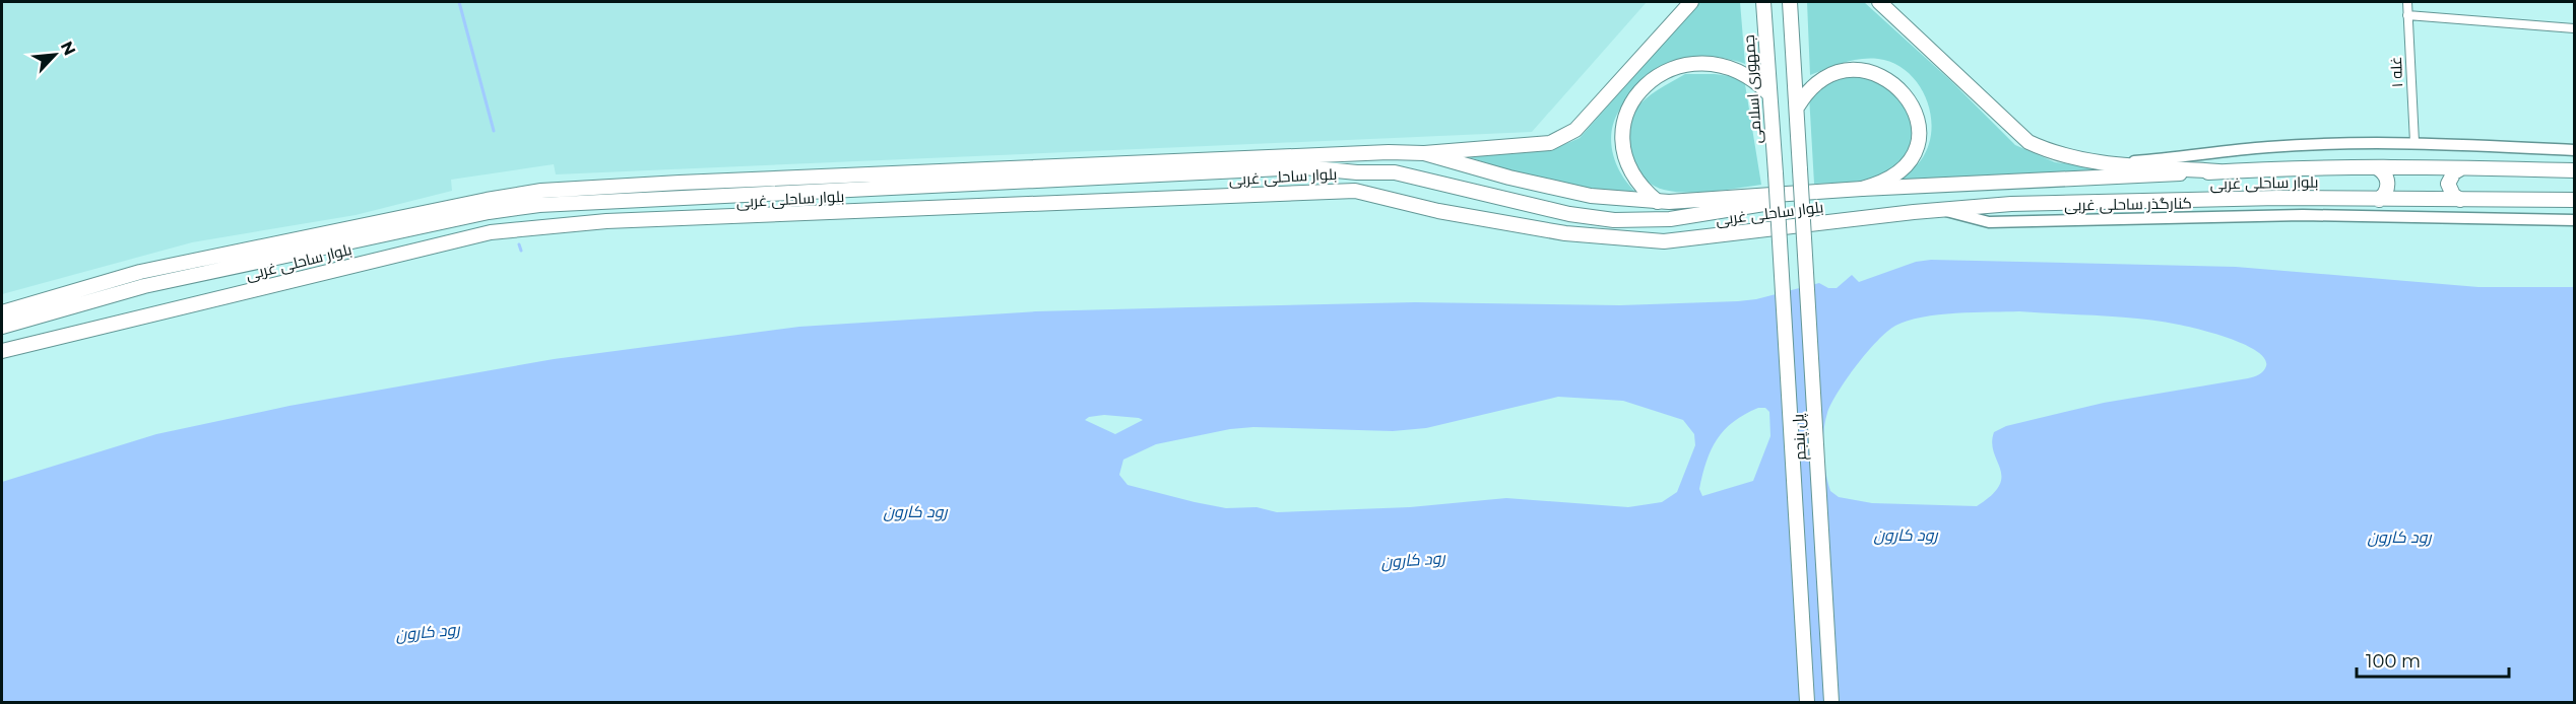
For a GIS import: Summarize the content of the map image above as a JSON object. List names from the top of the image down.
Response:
{
  "streets": {
    "main road": ["جمهوری اسلامی", "بلوار ساحلی غربی", "پل پنجم"],
    "street": ["غله ۱", "کنارگذر ساحلی غربی"]
  },
  "crossings": [
    ["جمهوری اسلامی", "پل پنجم"],
    ["بلوار ساحلی غربی", "کنارگذر ساحلی غربی"]
  ],
  "water": ["رود کارون"],
  "scale_bar": "100 m",
  "north": "top right"
}
